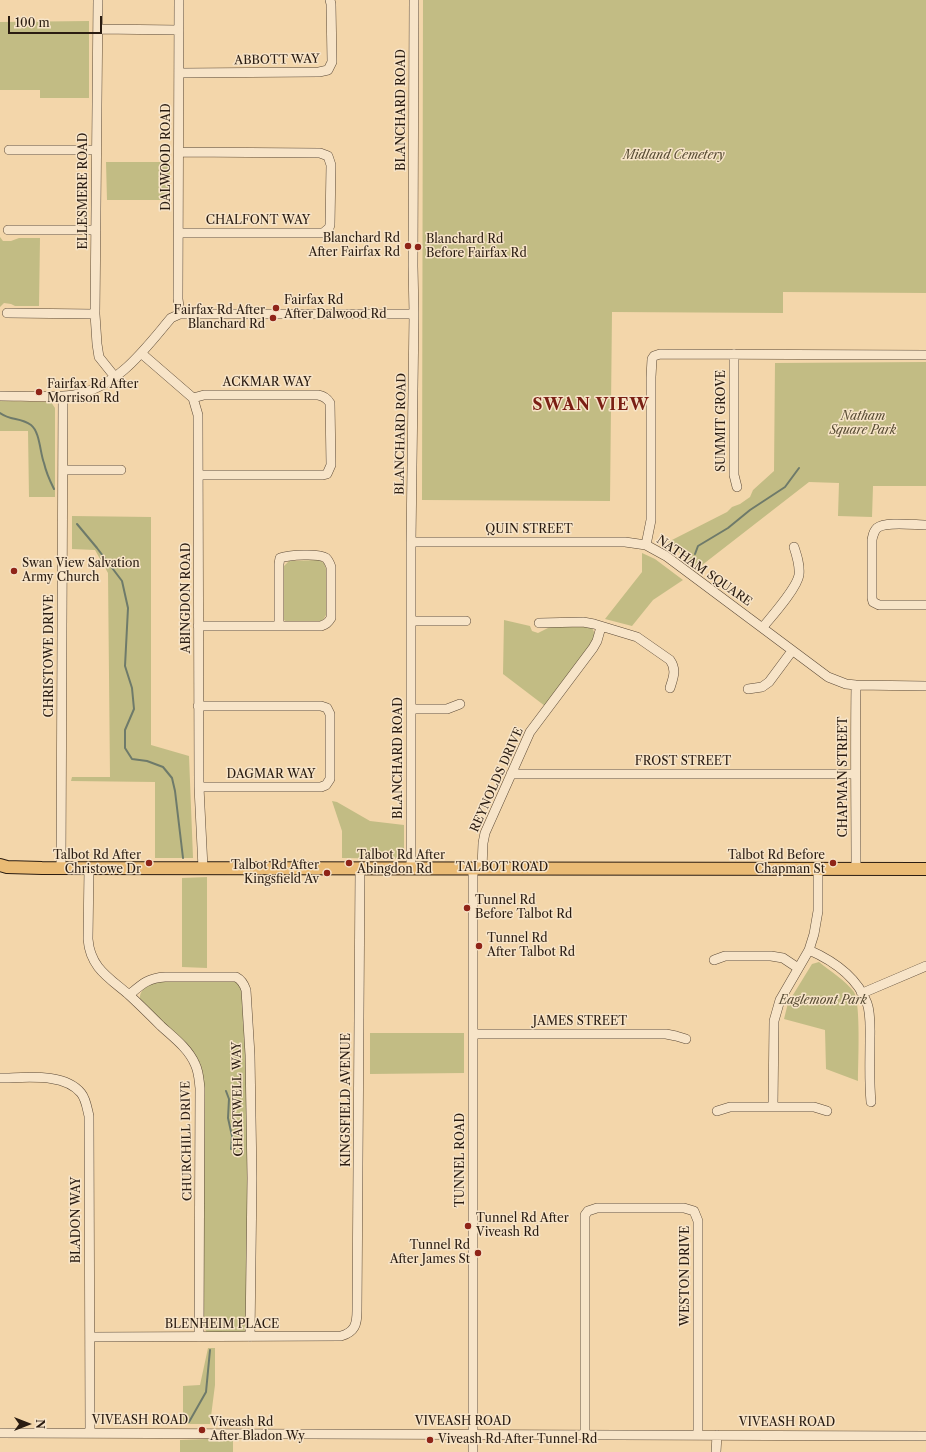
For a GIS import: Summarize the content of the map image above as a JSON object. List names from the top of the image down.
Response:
{
  "streets": {
    "main road": ["TALBOT ROAD"],
    "street": [
      "ABBOTT WAY",
      "BLANCHARD ROAD",
      "DALWOOD ROAD",
      "ELLESMERE ROAD",
      "CHALFONT WAY",
      "ACKMAR WAY",
      "SUMMIT GROVE",
      "QUIN STREET",
      "NATHAM SQUARE",
      "ABINGDON ROAD",
      "CHRISTOWE DRIVE",
      "FROST STREET",
      "DAGMAR WAY",
      "CHAPMAN STREET",
      "REYNOLDS DRIVE",
      "JAMES STREET",
      "CHARTWELL WAY",
      "KINGSFIELD AVENUE",
      "CHURCHILL DRIVE",
      "TUNNEL ROAD",
      "BLADON WAY",
      "WESTON DRIVE",
      "BLENHEIM PLACE",
      "VIVEASH ROAD"
    ]
  },
  "crossings": [
    ["ABBOTT WAY", "DALWOOD ROAD"],
    ["BLANCHARD ROAD", "QUIN STREET"],
    ["BLANCHARD ROAD", "TALBOT ROAD"],
    ["DALWOOD ROAD", "CHALFONT WAY"],
    ["ACKMAR WAY", "ABINGDON ROAD"],
    ["SUMMIT GROVE", "NATHAM SQUARE"],
    ["QUIN STREET", "NATHAM SQUARE"],
    ["NATHAM SQUARE", "CHAPMAN STREET"],
    ["ABINGDON ROAD", "DAGMAR WAY"],
    ["ABINGDON ROAD", "TALBOT ROAD"],
    ["CHRISTOWE DRIVE", "TALBOT ROAD"],
    ["FROST STREET", "CHAPMAN STREET"],
    ["FROST STREET", "REYNOLDS DRIVE"],
    ["CHAPMAN STREET", "TALBOT ROAD"],
    ["REYNOLDS DRIVE", "TALBOT ROAD"],
    ["REYNOLDS DRIVE", "TUNNEL ROAD"],
    ["TALBOT ROAD", "KINGSFIELD AVENUE"],
    ["TALBOT ROAD", "CHURCHILL DRIVE"],
    ["TALBOT ROAD", "TUNNEL ROAD"],
    ["JAMES STREET", "TUNNEL ROAD"],
    ["CHARTWELL WAY", "CHURCHILL DRIVE"],
    ["CHARTWELL WAY", "BLENHEIM PLACE"],
    ["KINGSFIELD AVENUE", "BLENHEIM PLACE"],
    ["CHURCHILL DRIVE", "BLENHEIM PLACE"],
    ["TUNNEL ROAD", "VIVEASH ROAD"],
    ["BLADON WAY", "BLENHEIM PLACE"],
    ["BLADON WAY", "VIVEASH ROAD"],
    ["WESTON DRIVE", "VIVEASH ROAD"]
  ],
  "districts": ["SWAN VIEW"],
  "parks": ["Midland Cemetery", "Natham Square Park", "Eaglemont Park"],
  "places": [
    "Blanchard Rd After Fairfax Rd",
    "Blanchard Rd Before Fairfax Rd",
    "Fairfax Rd After Dalwood Rd",
    "Fairfax Rd After Blanchard Rd",
    "Fairfax Rd After Morrison Rd",
    "Swan View Salvation Army Church",
    "Talbot Rd After Christowe Dr",
    "Talbot Rd After Abingdon Rd",
    "Talbot Rd Before Chapman St",
    "Talbot Rd After Kingsfield Av",
    "Tunnel Rd Before Talbot Rd",
    "Tunnel Rd After Talbot Rd",
    "Tunnel Rd After Viveash Rd",
    "Tunnel Rd After James St",
    "Viveash Rd After Bladon Wy",
    "Viveash Rd After Tunnel Rd"
  ],
  "scale_bar": "100 m",
  "north": "right"
}
